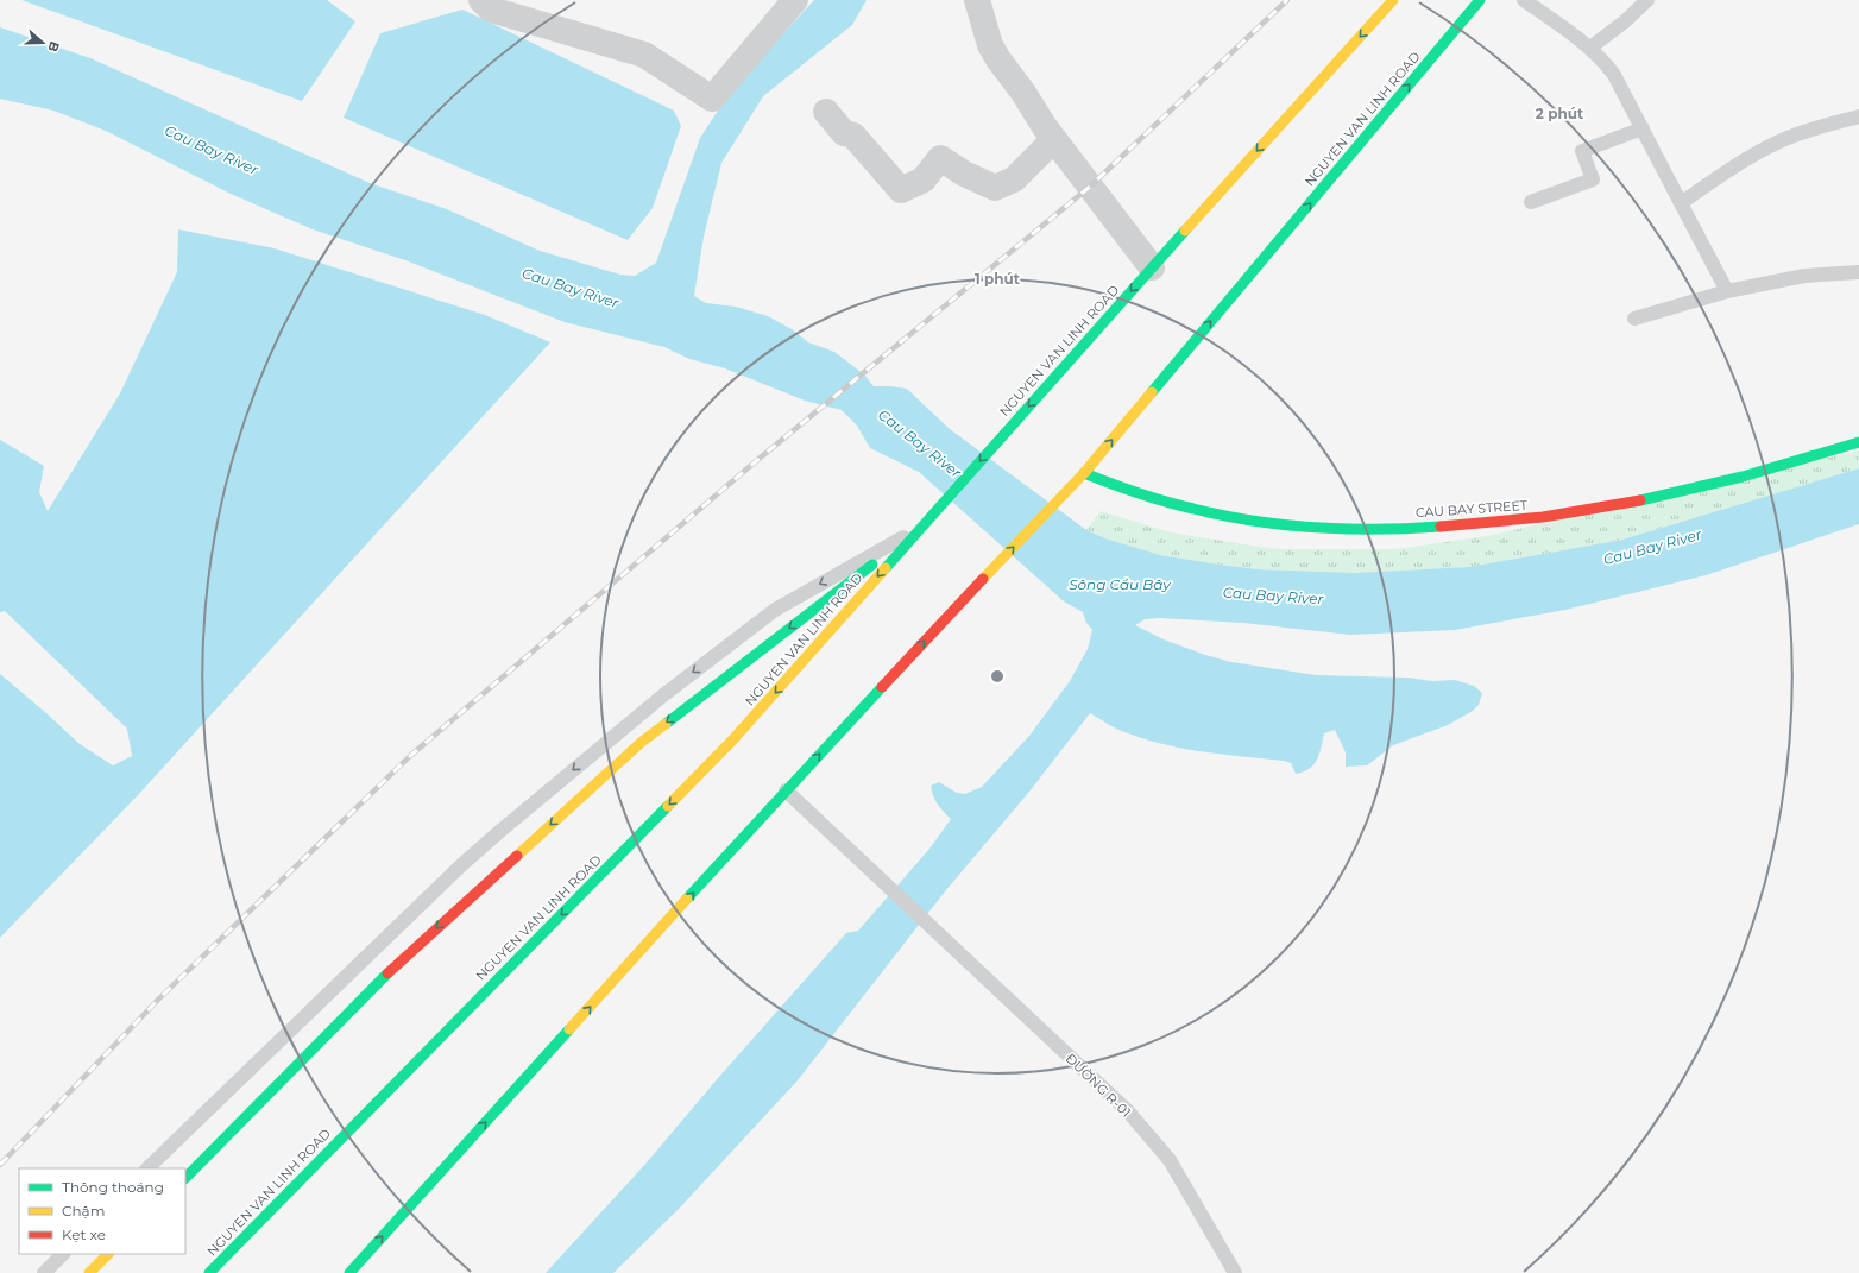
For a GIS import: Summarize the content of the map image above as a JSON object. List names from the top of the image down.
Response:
{
  "streets": {
    "main road": ["NGUYEN VAN LINH ROAD", "CAU BAY STREET"],
    "lane": ["ĐƯỜNG R-01"]
  },
  "crossings": [
    ["NGUYEN VAN LINH ROAD", "CAU BAY STREET"],
    ["NGUYEN VAN LINH ROAD", "ĐƯỜNG R-01"]
  ],
  "water": ["Cau Bay River", "Sông Cầu Bây"],
  "legend": ["Thông thoáng", "Chậm", "Kẹt xe"],
  "north": "right",
  "rings": ["2 phút", "1 phút"]
}
